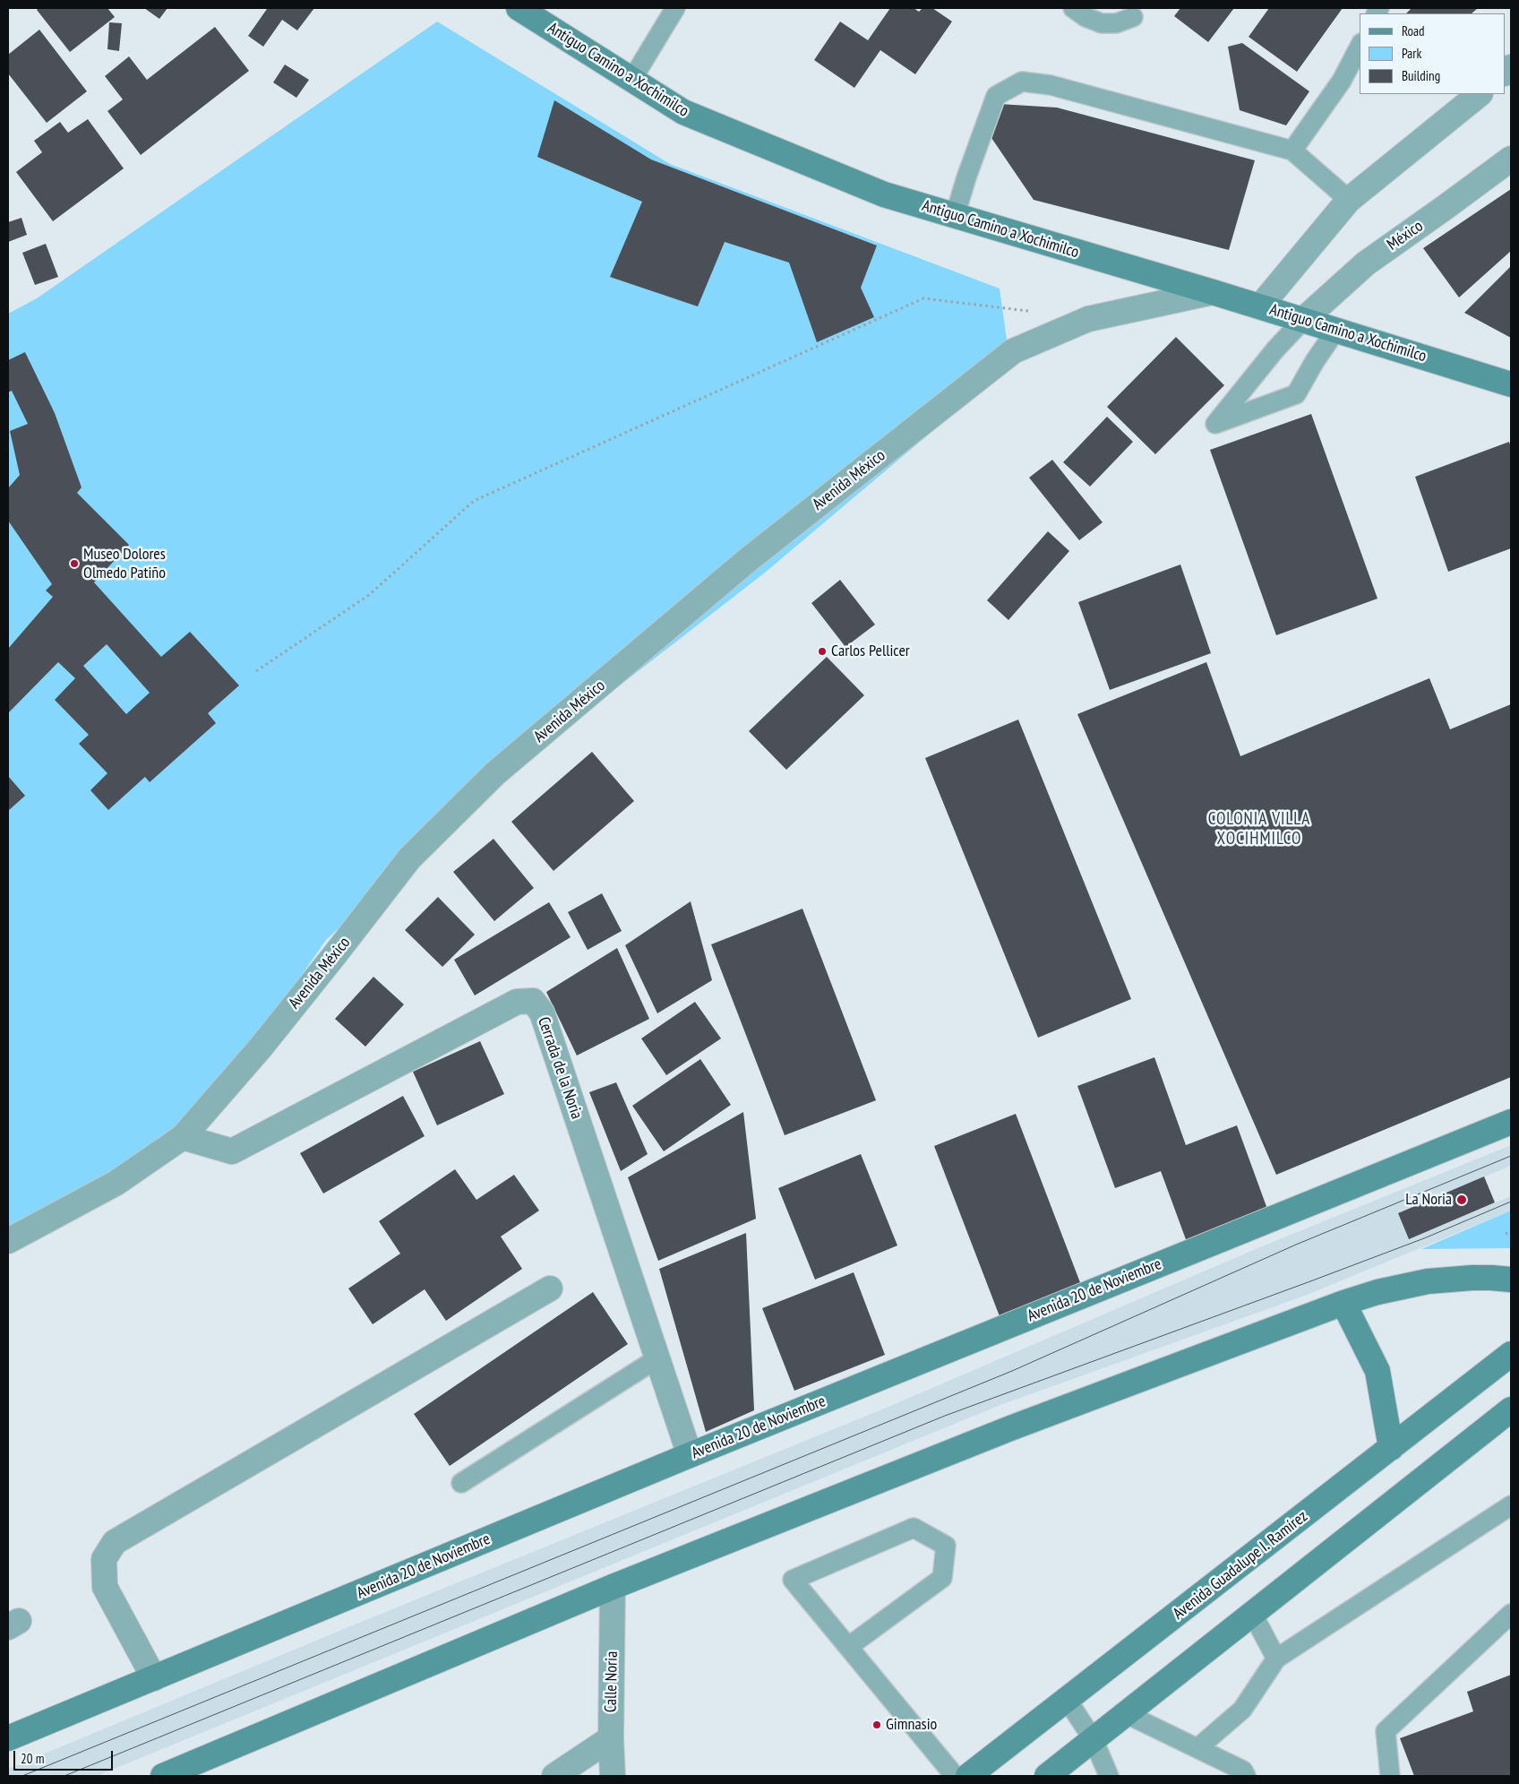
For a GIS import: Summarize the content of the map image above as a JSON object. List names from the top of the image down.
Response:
{
  "streets": {
    "main road": ["Antiguo Camino a Xochimilco", "Avenida 20 de Noviembre", "Avenida Guadalupe I. Ramírez"],
    "street": [
      "México",
      "Avenida México",
      "Cerrada de la Noria",
      "Calle Noria"
    ]
  },
  "crossings": [
    ["Antiguo Camino a Xochimilco", "México"],
    ["Antiguo Camino a Xochimilco", "Avenida México"],
    ["Avenida México", "Cerrada de la Noria"],
    ["Cerrada de la Noria", "Avenida 20 de Noviembre"]
  ],
  "districts": ["COLONIA VILLA XOCIHMILCO"],
  "places": [
    "Museo Dolores Olmedo Patiño",
    "Carlos Pellicer",
    "La Noria",
    "Gimnasio"
  ],
  "legend": ["Road", "Park", "Building"],
  "scale_bar": "20 m"
}
